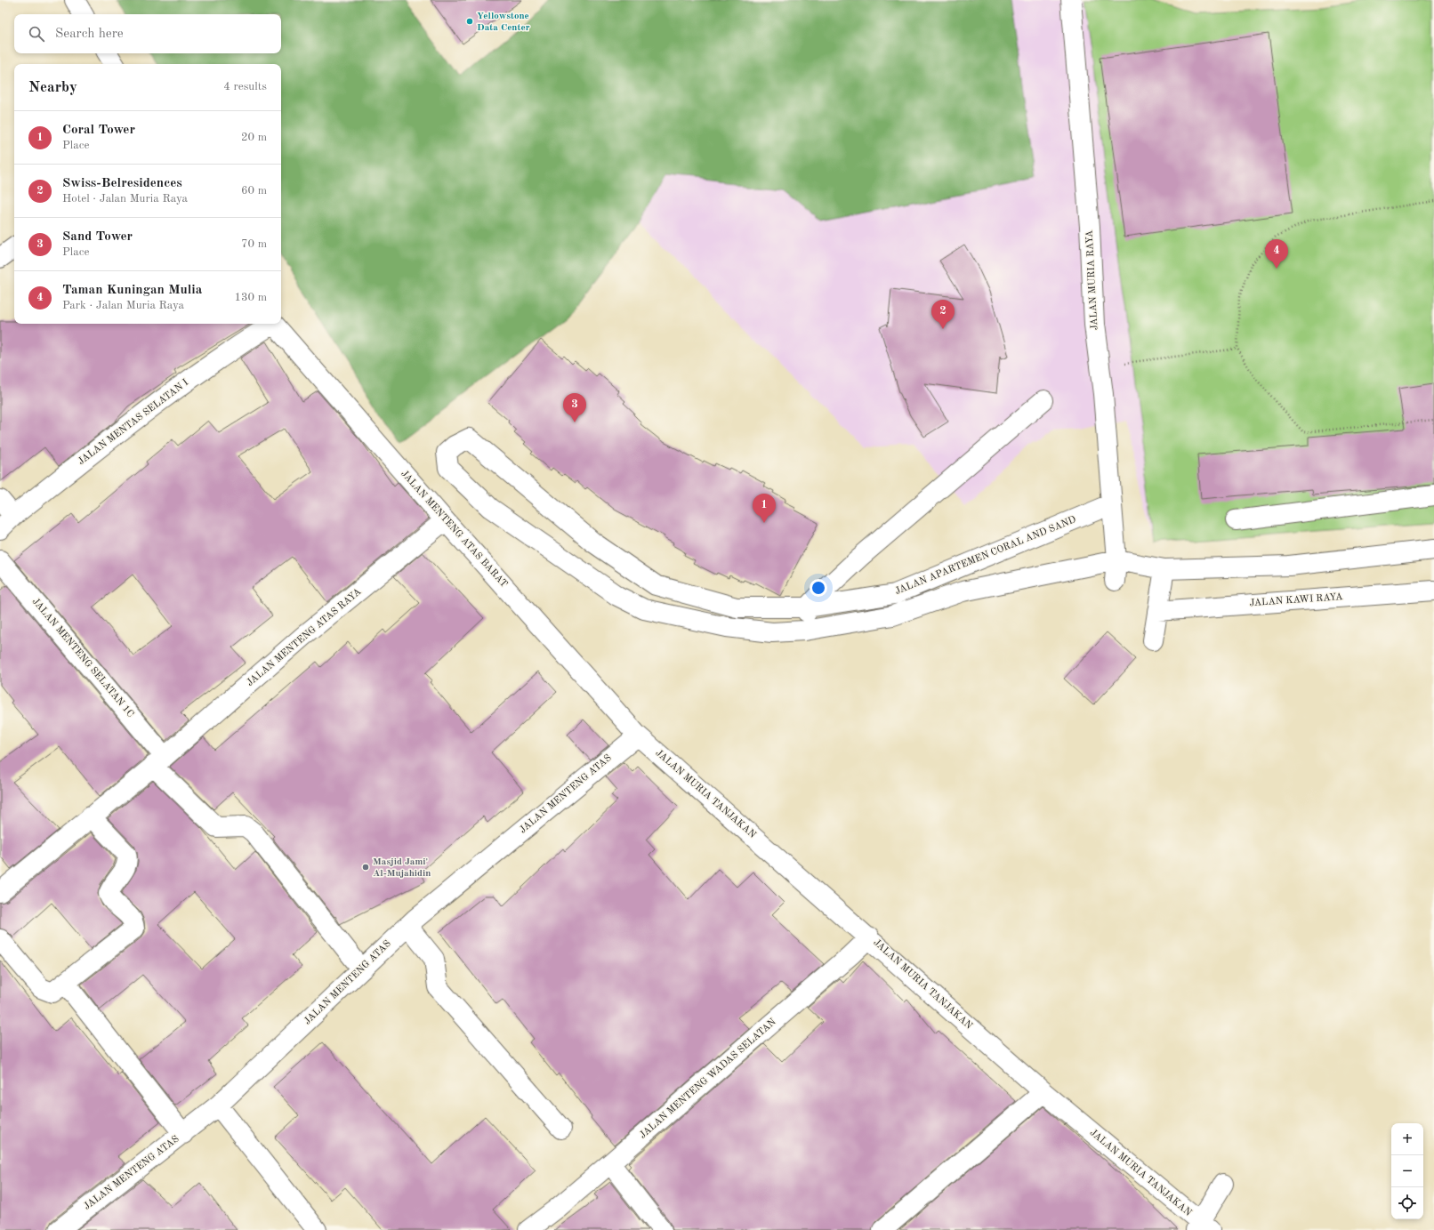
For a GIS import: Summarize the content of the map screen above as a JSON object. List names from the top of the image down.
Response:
{
  "streets": {
    "street": [
      "JALAN MURIA RAYA",
      "JALAN MENTAS SELATAN I",
      "JALAN MENTENG ATAS BARAT",
      "JALAN APARTEMEN CORAL AND SAND",
      "JALAN KAWI RAYA",
      "JALAN MENTENG ATAS RAYA",
      "JALAN MENTENG SELATAN 1C",
      "JALAN MENTENG ATAS",
      "JALAN MURIA TANJAKAN",
      "JALAN MENTENG WADAS SELATAN"
    ]
  },
  "crossings": [
    ["JALAN MURIA RAYA", "JALAN APARTEMEN CORAL AND SAND"],
    ["JALAN MENTENG ATAS BARAT", "JALAN MENTENG ATAS RAYA"],
    ["JALAN MENTENG ATAS BARAT", "JALAN MENTENG ATAS"],
    ["JALAN MENTENG ATAS BARAT", "JALAN MURIA TANJAKAN"],
    ["JALAN MENTENG ATAS RAYA", "JALAN MENTENG SELATAN 1C"],
    ["JALAN MENTENG SELATAN 1C", "JALAN MENTENG ATAS"],
    ["JALAN MENTENG ATAS", "JALAN MURIA TANJAKAN"],
    ["JALAN MURIA TANJAKAN", "JALAN MENTENG WADAS SELATAN"]
  ],
  "places": ["Yellowstone Data Center", "Masjid Jami' Al-Mujahidin"],
  "page": {
    "search": "Search here",
    "heading": ["Nearby", "4 results"],
    "list": [
      {
        "mark": "1",
        "name": "Coral Tower",
        "note": "Place",
        "value": "20 m"
      },
      {
        "mark": "2",
        "name": "Swiss-Belresidences",
        "note": "Hotel · Jalan Muria Raya",
        "value": "60 m"
      },
      {
        "mark": "3",
        "name": "Sand Tower",
        "note": "Place",
        "value": "70 m"
      },
      {
        "mark": "4",
        "name": "Taman Kuningan Mulia",
        "note": "Park · Jalan Muria Raya",
        "value": "130 m"
      }
    ],
    "pins": [
      "4",
      "2",
      "3",
      "1"
    ],
    "map_buttons": ["+", "−"]
  }
}
